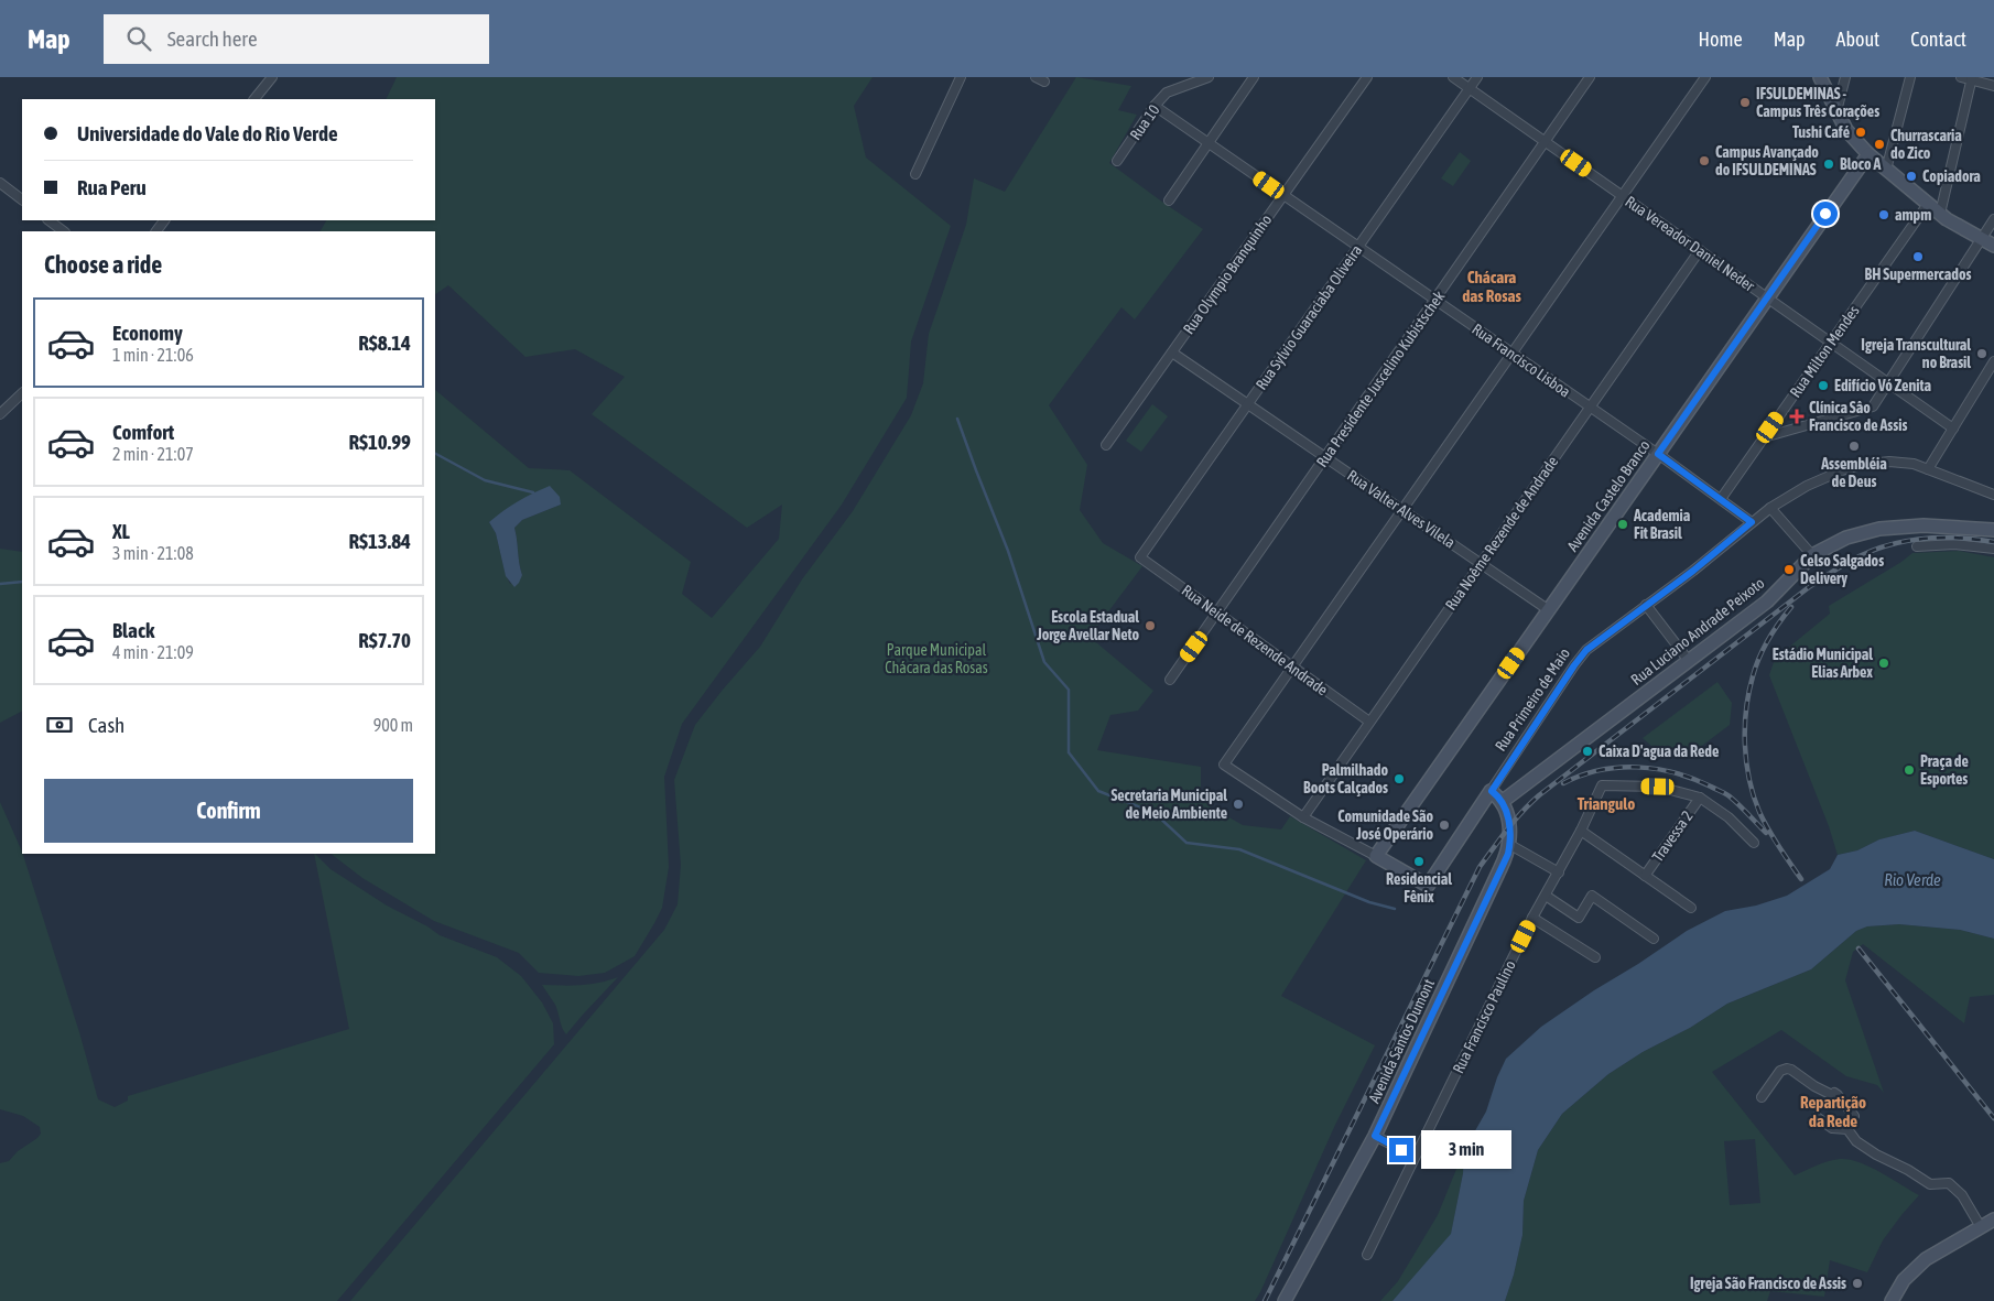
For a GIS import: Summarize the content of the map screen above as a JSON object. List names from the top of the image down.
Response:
{
  "streets": {
    "street": [
      "Rua 10",
      "Rua Vereador Daniel Neder",
      "Rua Olympio Branquinho",
      "Rua Sylvio Guaraciaba Oliveira",
      "Rua Milton Mendes",
      "Rua Francisco Lisboa",
      "Rua Presidente Juscelino Kubistschek",
      "Avenida Castelo Branco",
      "Rua Valter Alves Vilela",
      "Rua Noême Rezende de Andrade",
      "Rua Luciano Andrade Peixoto",
      "Rua Neide de Rezende Andrade",
      "Rua Primeiro de Maio",
      "Travessa 2",
      "Rua Francisco Paulino",
      "Avenida Santos Dumont"
    ]
  },
  "crossings": [
    ["Rua 10", "Rua Francisco Lisboa"],
    ["Rua Vereador Daniel Neder", "Rua Sylvio Guaraciaba Oliveira"],
    ["Rua Vereador Daniel Neder", "Rua Milton Mendes"],
    ["Rua Vereador Daniel Neder", "Rua Presidente Juscelino Kubistschek"],
    ["Rua Vereador Daniel Neder", "Avenida Castelo Branco"],
    ["Rua Vereador Daniel Neder", "Rua Noême Rezende de Andrade"],
    ["Rua Olympio Branquinho", "Rua Francisco Lisboa"],
    ["Rua Olympio Branquinho", "Rua Valter Alves Vilela"],
    ["Rua Sylvio Guaraciaba Oliveira", "Rua Francisco Lisboa"],
    ["Rua Sylvio Guaraciaba Oliveira", "Rua Valter Alves Vilela"],
    ["Rua Sylvio Guaraciaba Oliveira", "Rua Neide de Rezende Andrade"],
    ["Rua Milton Mendes", "Rua Francisco Lisboa"],
    ["Rua Francisco Lisboa", "Rua Presidente Juscelino Kubistschek"],
    ["Rua Francisco Lisboa", "Avenida Castelo Branco"],
    ["Rua Francisco Lisboa", "Rua Noême Rezende de Andrade"],
    ["Rua Francisco Lisboa", "Rua Primeiro de Maio"],
    ["Rua Presidente Juscelino Kubistschek", "Rua Valter Alves Vilela"],
    ["Rua Presidente Juscelino Kubistschek", "Rua Neide de Rezende Andrade"],
    ["Avenida Castelo Branco", "Rua Valter Alves Vilela"],
    ["Avenida Castelo Branco", "Rua Primeiro de Maio"],
    ["Rua Valter Alves Vilela", "Rua Noême Rezende de Andrade"],
    ["Rua Noême Rezende de Andrade", "Rua Neide de Rezende Andrade"],
    ["Rua Luciano Andrade Peixoto", "Avenida Santos Dumont"],
    ["Rua Primeiro de Maio", "Avenida Santos Dumont"],
    ["Travessa 2", "Rua Francisco Paulino"]
  ],
  "districts": ["Chácara das Rosas", "Triangulo", "Repartição da Rede"],
  "water": ["Rio Verde"],
  "parks": ["Parque Municipal Chácara das Rosas"],
  "places": {
    "other": [
      "IFSULDEMINAS - Campus Três Corações",
      "Tushi Café",
      "Churrascaria do Zico",
      "Campus Avançado do IFSULDEMINAS",
      "Bloco A",
      "Copiadora",
      "ampm",
      "BH Supermercados",
      "Igreja Transcultural no Brasil",
      "Edifício Vó Zenita",
      "Assembléia de Deus",
      "Academia Fit Brasil",
      "Celso Salgados Delivery",
      "Escola Estadual Jorge Avellar Neto",
      "Estádio Municipal Elias Arbex",
      "Caixa D'agua da Rede",
      "Praça de Esportes",
      "Palmilhado Boots Calçados",
      "Secretaria Municipal de Meio Ambiente",
      "Comunidade São José Operário",
      "Residencial Fênix",
      "Igreja São Francisco de Assis"
    ],
    "health": ["Clínica Sâo Francisco de Assis"]
  },
  "page": {
    "header": "Map",
    "search": "Search here",
    "nav": [
      "Home",
      "Map",
      "About",
      "Contact"
    ],
    "banner": ["Universidade do Vale do Rio Verde", "Rua Peru"],
    "heading": "Choose a ride",
    "list": [
      {
        "name": "Economy",
        "note": "1 min · 21:06",
        "value": "R$8.14"
      },
      {
        "name": "Comfort",
        "note": "2 min · 21:07",
        "value": "R$10.99"
      },
      {
        "name": "XL",
        "note": "3 min · 21:08",
        "value": "R$13.84"
      },
      {
        "name": "Black",
        "note": "4 min · 21:09",
        "value": "R$7.70"
      }
    ],
    "pay": ["Cash", "900 m"],
    "buttons": "Confirm",
    "bubble": "3 min"
  }
}
